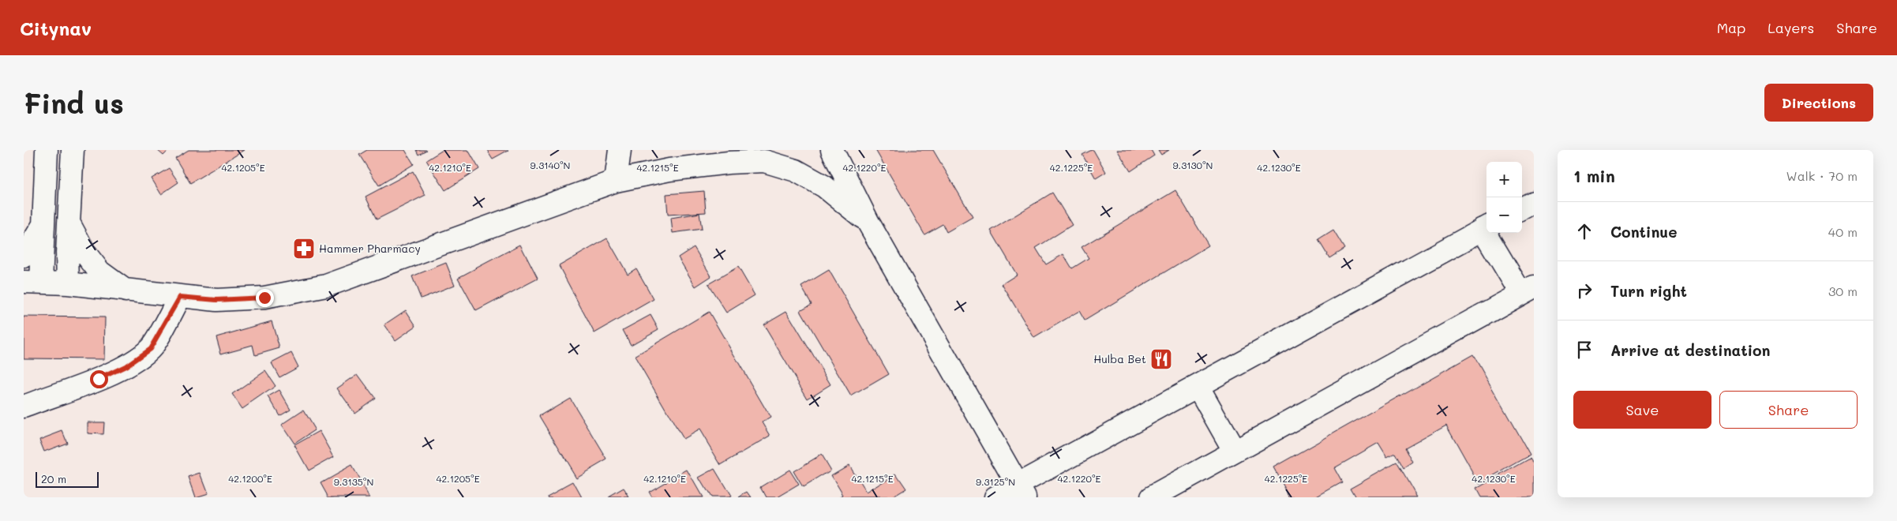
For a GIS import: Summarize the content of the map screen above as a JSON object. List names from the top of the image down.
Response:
{
  "places": {
    "pharmacy": ["Hammer Pharmacy"],
    "restaurant": ["Hulba Bet"]
  },
  "scale_bar": "20 m",
  "page": {
    "header": "Citynav",
    "nav": ["Map", "Layers", "Share"],
    "buttons": [
      "Directions",
      ["Save", "Share"]
    ],
    "title": "Find us",
    "heading": ["1 min", "Walk · 70 m"],
    "map_buttons": ["+", "−"],
    "list": [
      ["Continue", "40 m"],
      ["Turn right", "30 m"],
      "Arrive at destination"
    ],
    "scale": "20 m"
  },
  "coordinates": [
    "9.3140°N",
    "9.3130°N",
    "42.1205°E",
    "42.1210°E",
    "42.1215°E",
    "42.1220°E",
    "42.1225°E",
    "42.1230°E",
    "42.1200°E",
    "9.3135°N",
    "9.3125°N"
  ]
}
